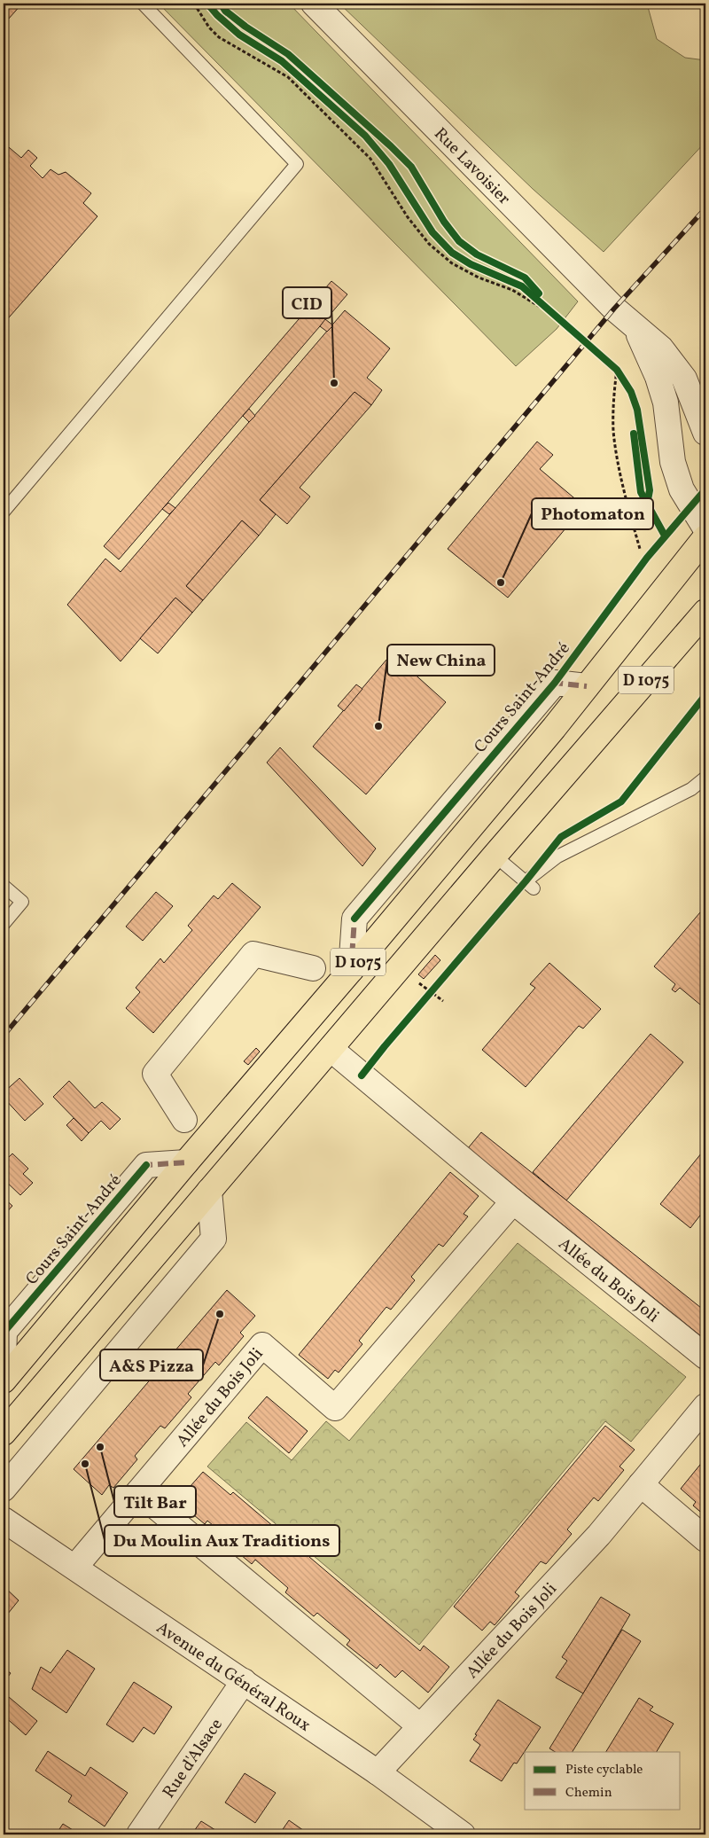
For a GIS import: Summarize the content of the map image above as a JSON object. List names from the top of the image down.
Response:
{
  "streets": {
    "main road": ["D 1075"],
    "street": [
      "Rue Lavoisier",
      "Cours Saint-André",
      "Allée du Bois Joli",
      "Avenue du Général Roux",
      "Rue d'Alsace"
    ]
  },
  "crossings": [
    ["D 1075", "Cours Saint-André"],
    ["D 1075", "Allée du Bois Joli"],
    ["Allée du Bois Joli", "Avenue du Général Roux"],
    ["Avenue du Général Roux", "Rue d'Alsace"]
  ],
  "places": [
    "CID",
    "Photomaton",
    "New China",
    "A&S Pizza",
    "Tilt Bar",
    "Du Moulin Aux Traditions"
  ],
  "legend": ["Piste cyclable", "Chemin"]
}
